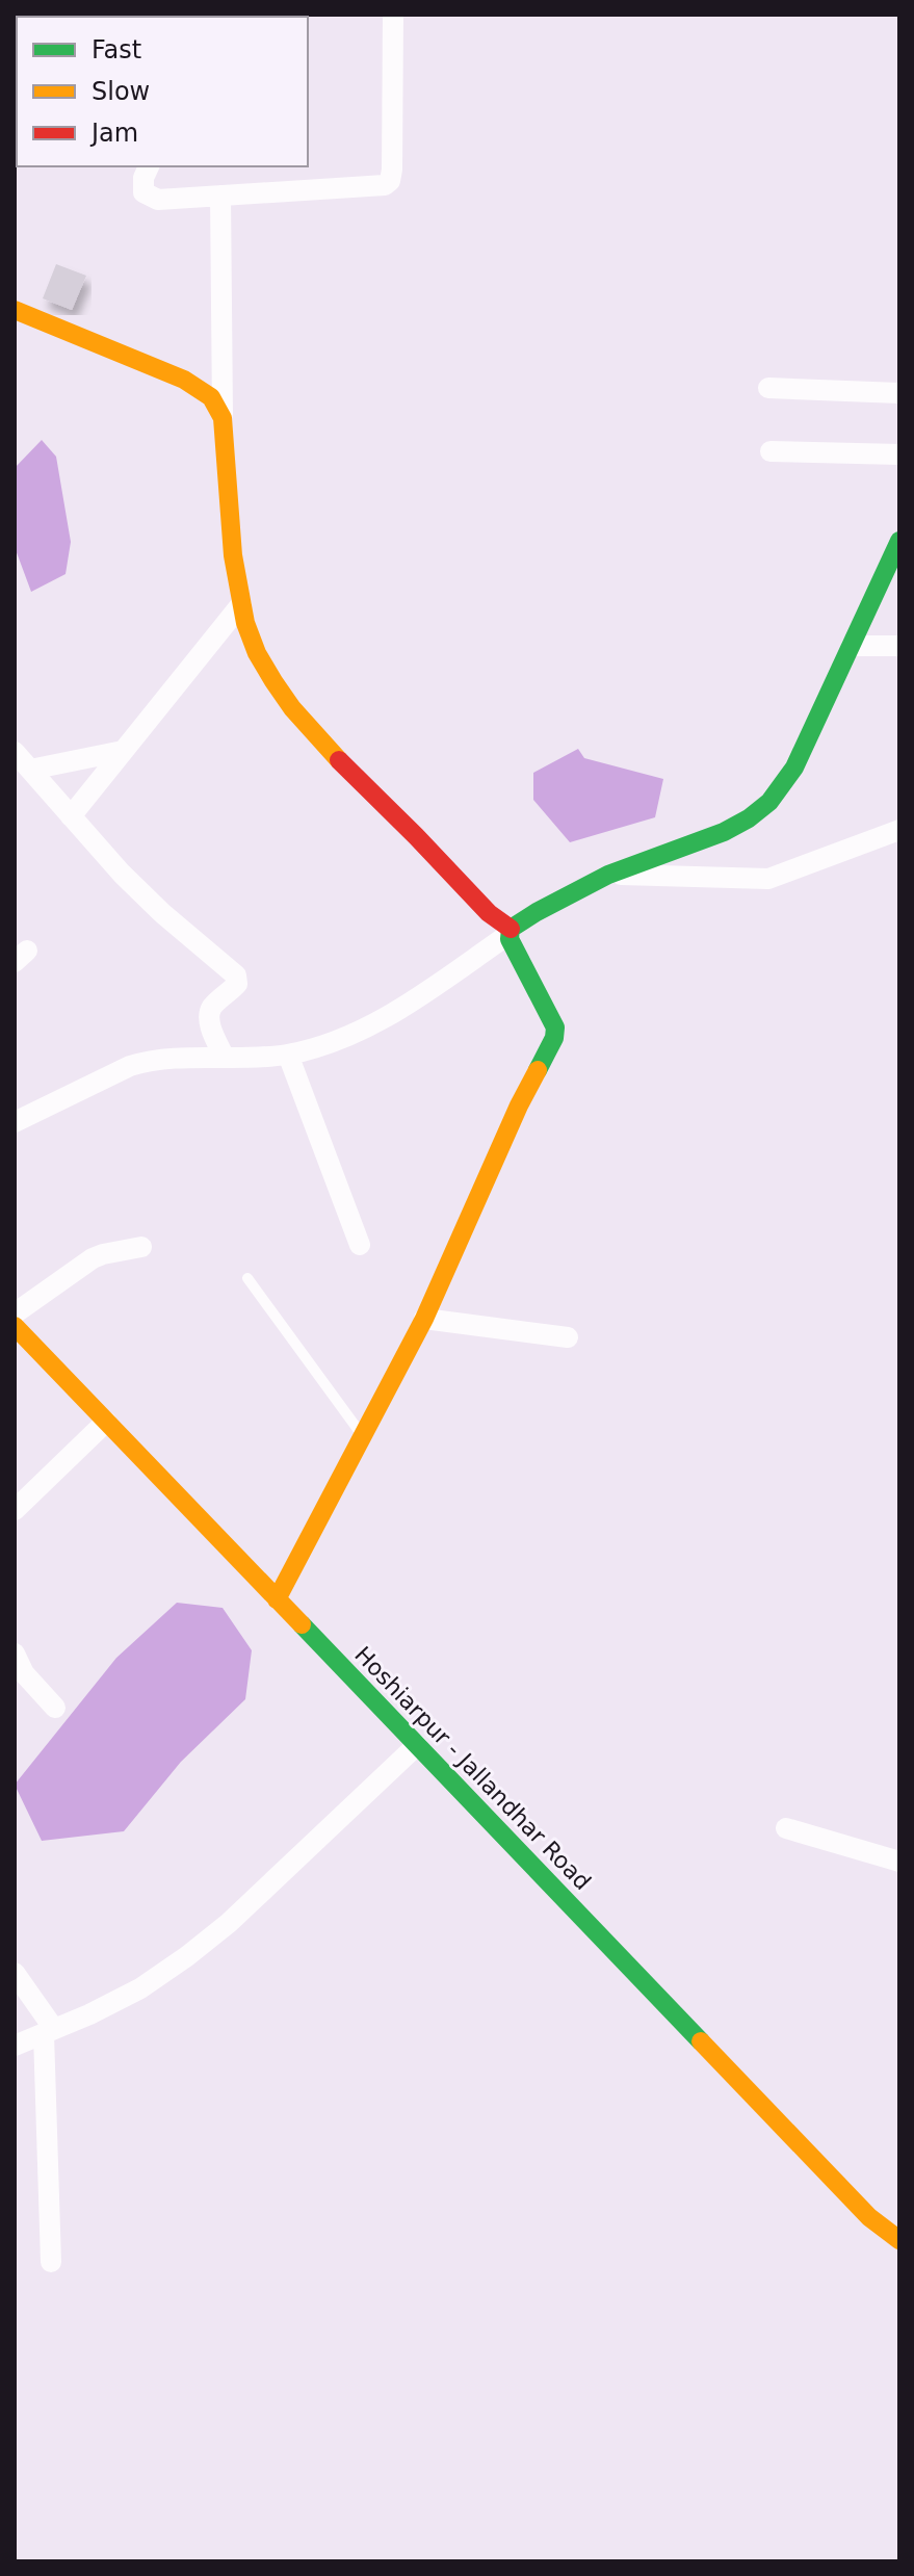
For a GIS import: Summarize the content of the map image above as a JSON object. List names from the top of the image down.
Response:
{
  "streets": {
    "main road": ["Hoshiarpur - Jallandhar Road"]
  },
  "legend": ["Fast", "Slow", "Jam"]
}
